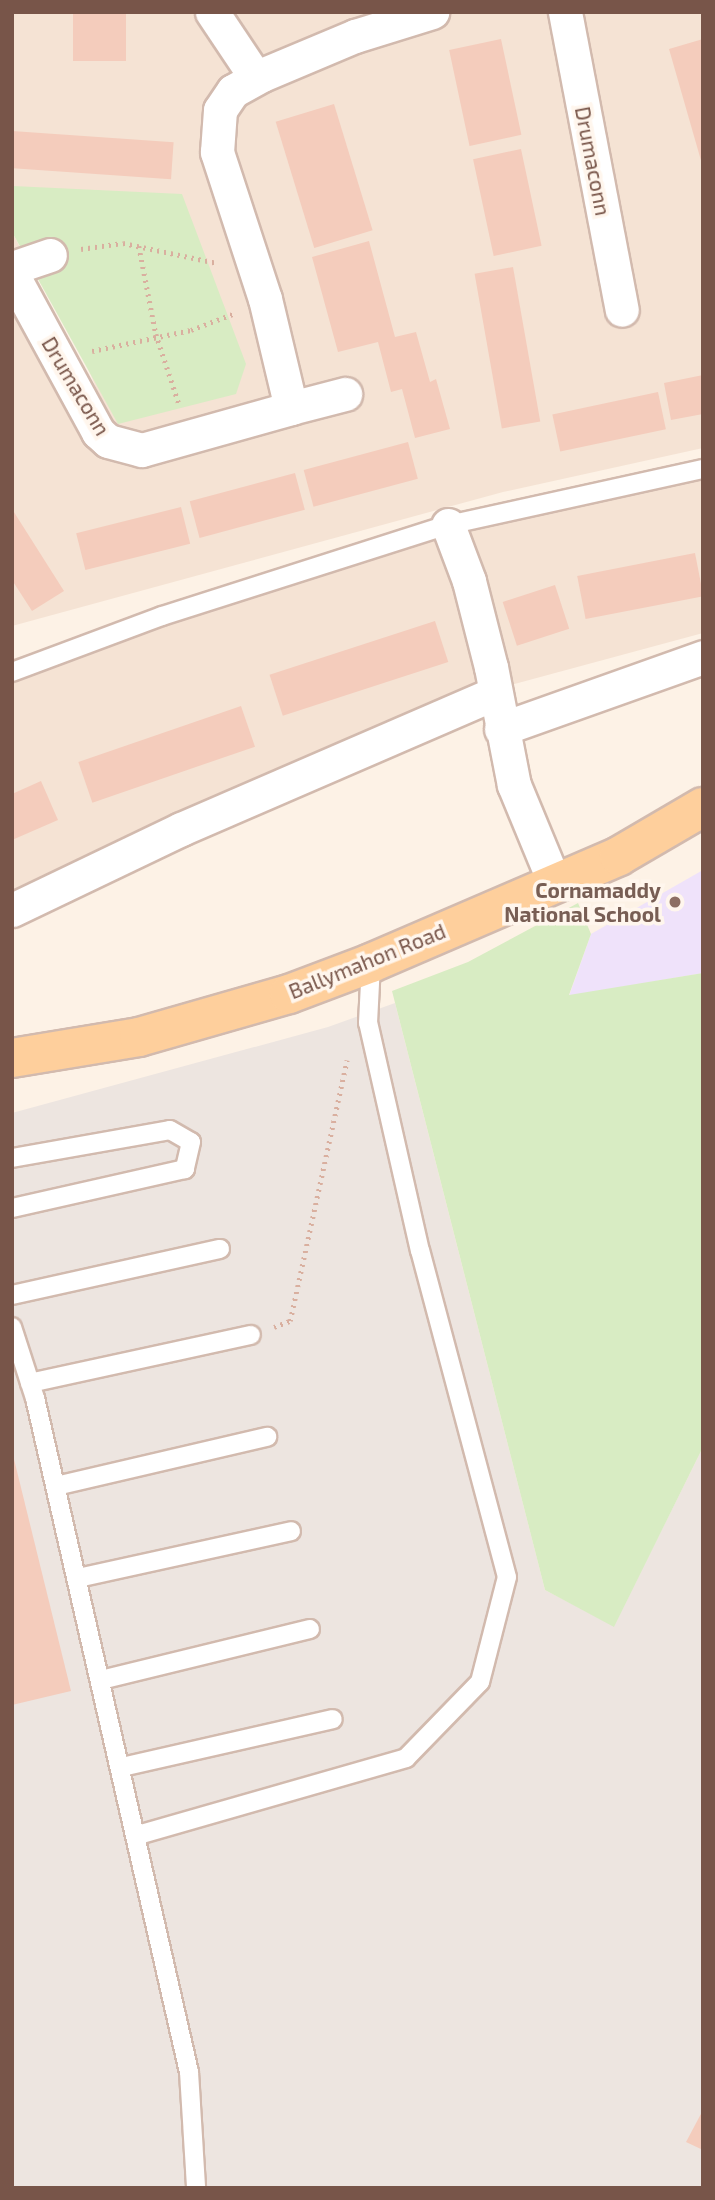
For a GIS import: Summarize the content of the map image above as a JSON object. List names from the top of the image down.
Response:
{
  "streets": {
    "main road": ["Ballymahon Road"],
    "street": ["Drumaconn"]
  },
  "places": ["Cornamaddy National School"]
}
